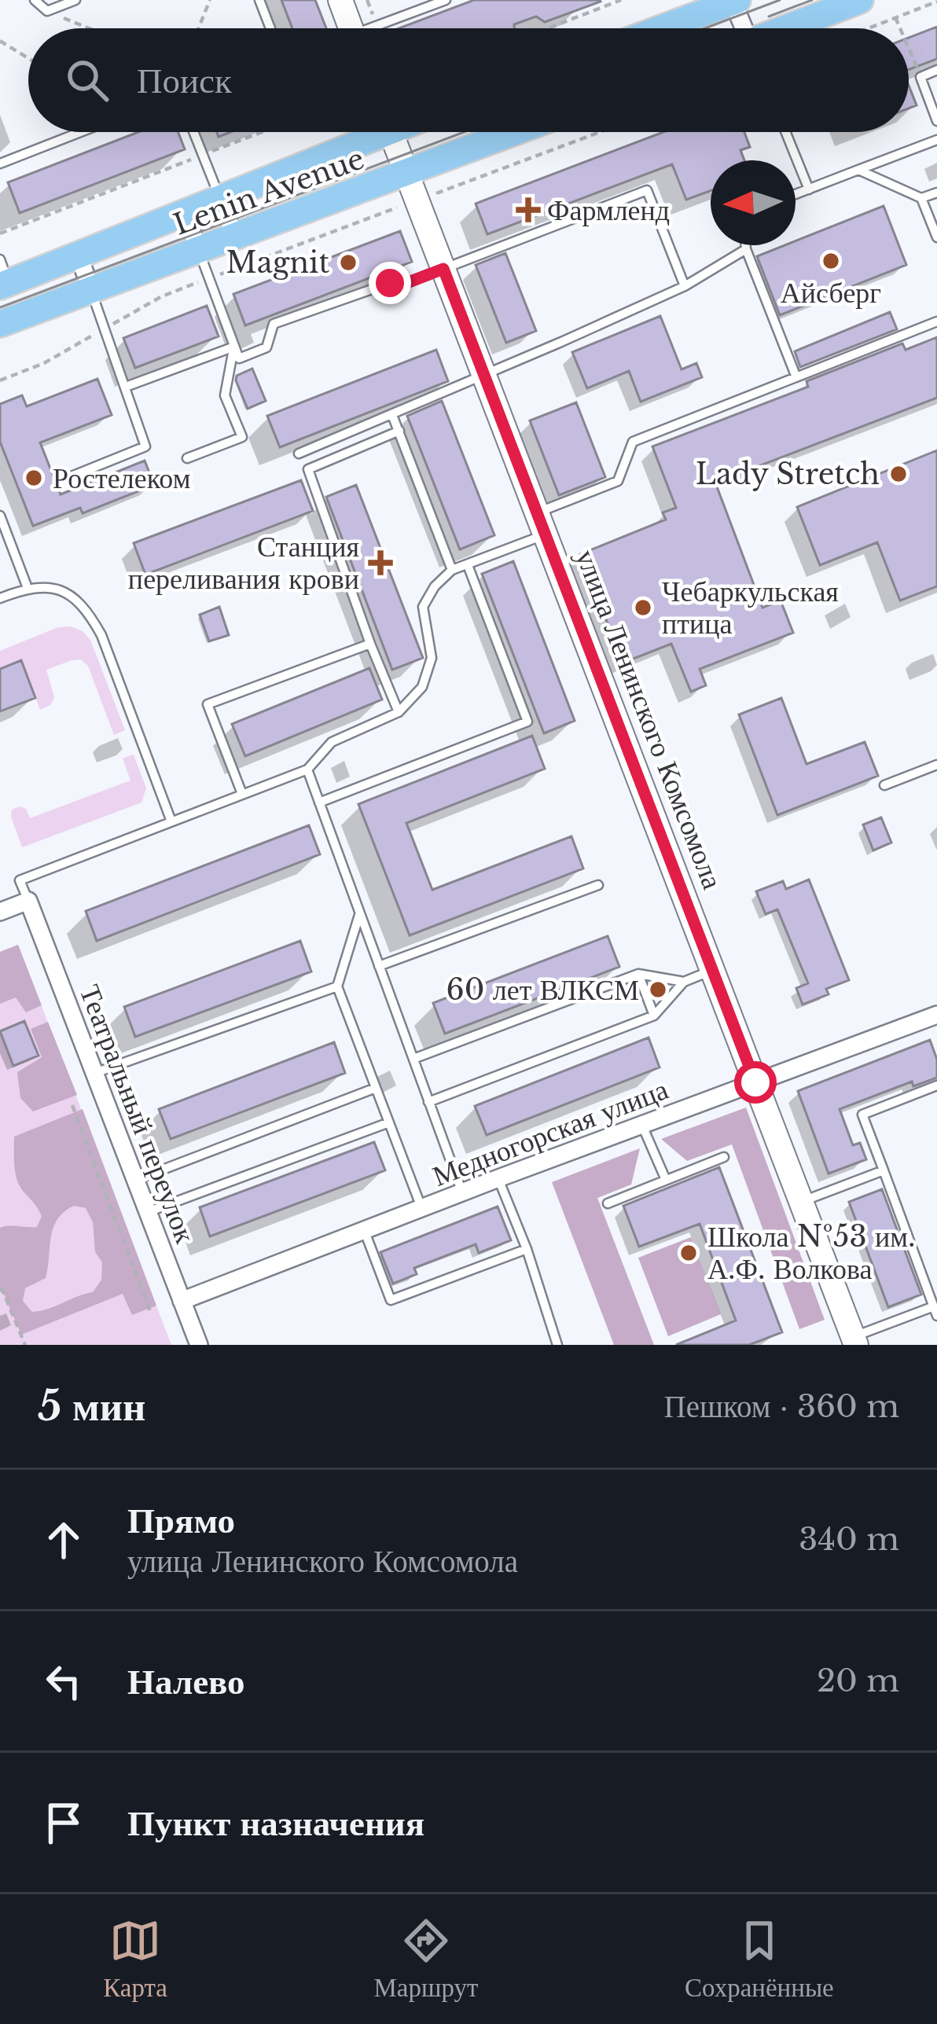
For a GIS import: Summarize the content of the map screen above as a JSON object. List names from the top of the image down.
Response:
{
  "streets": {
    "main road": ["Lenin Avenue"],
    "street": ["улица Ленинского Комсомола", "Театральный переулок", "Медногорская улица"]
  },
  "crossings": [
    ["Lenin Avenue", "улица Ленинского Комсомола"],
    ["улица Ленинского Комсомола", "Медногорская улица"],
    ["Театральный переулок", "Медногорская улица"]
  ],
  "places": {
    "health": ["Фармленд", "Станция переливания крови"],
    "other": [
      "Айсберг",
      "Magnit",
      "Lady Stretch",
      "Ростелеком",
      "Чебаркульская птица",
      "60 лет ВЛКСМ",
      "Школа №53 им. А.Ф. Волкова"
    ]
  },
  "north": "left",
  "page": {
    "search": "Поиск",
    "heading": ["5 мин", "Пешком · 360 m"],
    "list": [
      ["Прямо", "улица Ленинского Комсомола", "340 m"],
      ["Налево", "20 m"],
      "Пункт назначения"
    ],
    "nav": ["Карта", "Маршрут", "Сохранённые"]
  }
}
